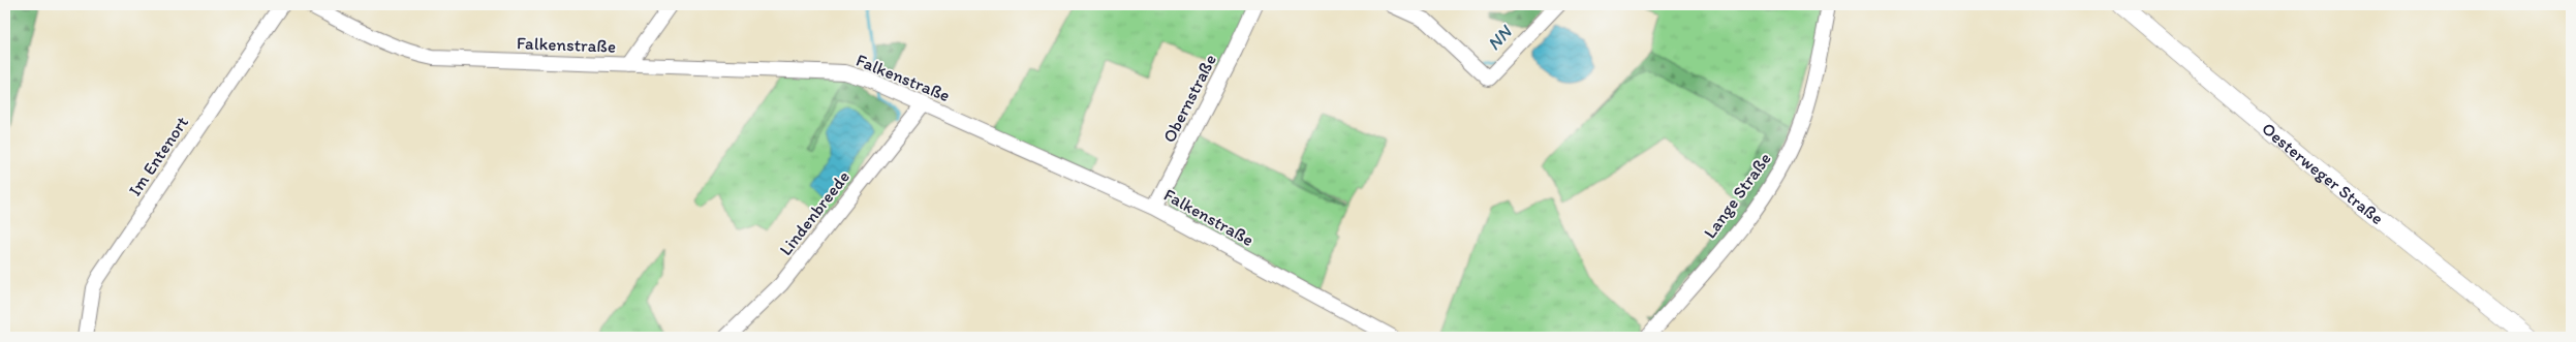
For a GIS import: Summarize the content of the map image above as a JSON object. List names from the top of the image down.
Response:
{
  "streets": {
    "main road": ["Oesterweger Straße"],
    "street": [
      "Falkenstraße",
      "Obernstraße",
      "Im Entenort",
      "Lange Straße",
      "Lindenbreede"
    ]
  },
  "crossings": [
    ["Falkenstraße", "Obernstraße"],
    ["Falkenstraße", "Lindenbreede"]
  ],
  "water": ["NN"]
}
